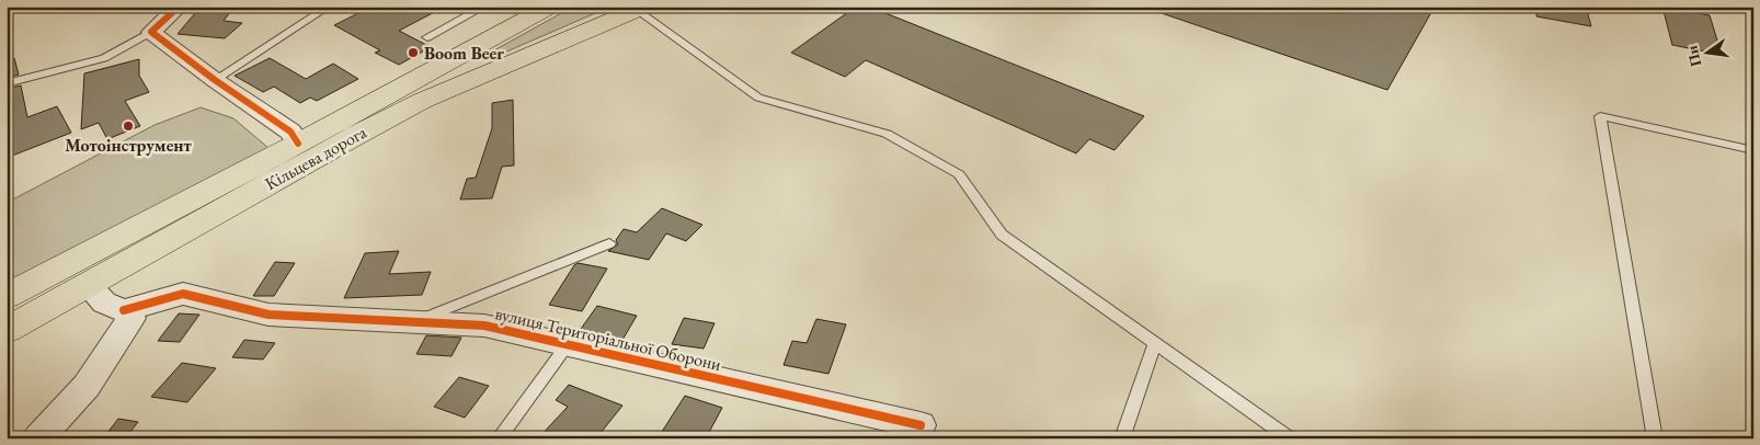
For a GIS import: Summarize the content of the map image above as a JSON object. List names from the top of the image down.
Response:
{
  "streets": {
    "highway": ["Кільцева дорога"],
    "street": ["вулиця Територіальної Оборони"]
  },
  "places": ["Boom Beer", "Мотоінструмент"],
  "north": "left"
}
